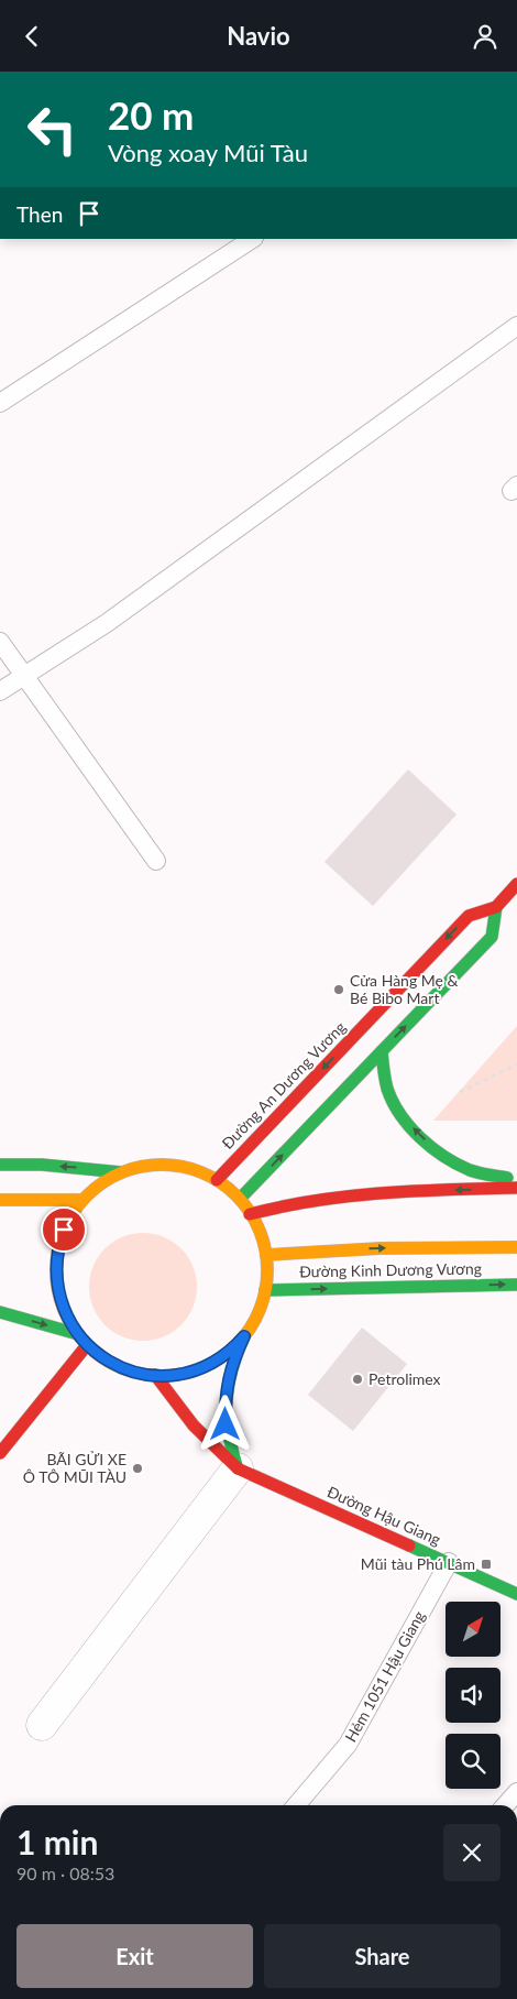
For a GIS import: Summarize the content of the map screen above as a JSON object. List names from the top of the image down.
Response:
{
  "streets": {
    "main road": ["Đường An Dương Vương", "Đường Kinh Dương Vương", "Đường Hậu Giang"],
    "lane": ["Hẻm 1051 Hậu Giang"]
  },
  "crossings": [
    ["Đường Hậu Giang", "Hẻm 1051 Hậu Giang"]
  ],
  "places": {
    "other": ["Cửa Hàng Mẹ & Bé Bibo Mart", "Petrolimex", "BÃI GỬI XE Ô TÔ MŨI TÀU"],
    "transit": ["Mũi tàu Phú Lâm"]
  },
  "north": "top right",
  "page": {
    "header": "Navio",
    "turn": ["20 m", "Vòng xoay Mũi Tàu"],
    "then": "Then",
    "heading": ["1 min", "90 m · 08:53"],
    "buttons": ["Exit", "Share"]
  }
}
